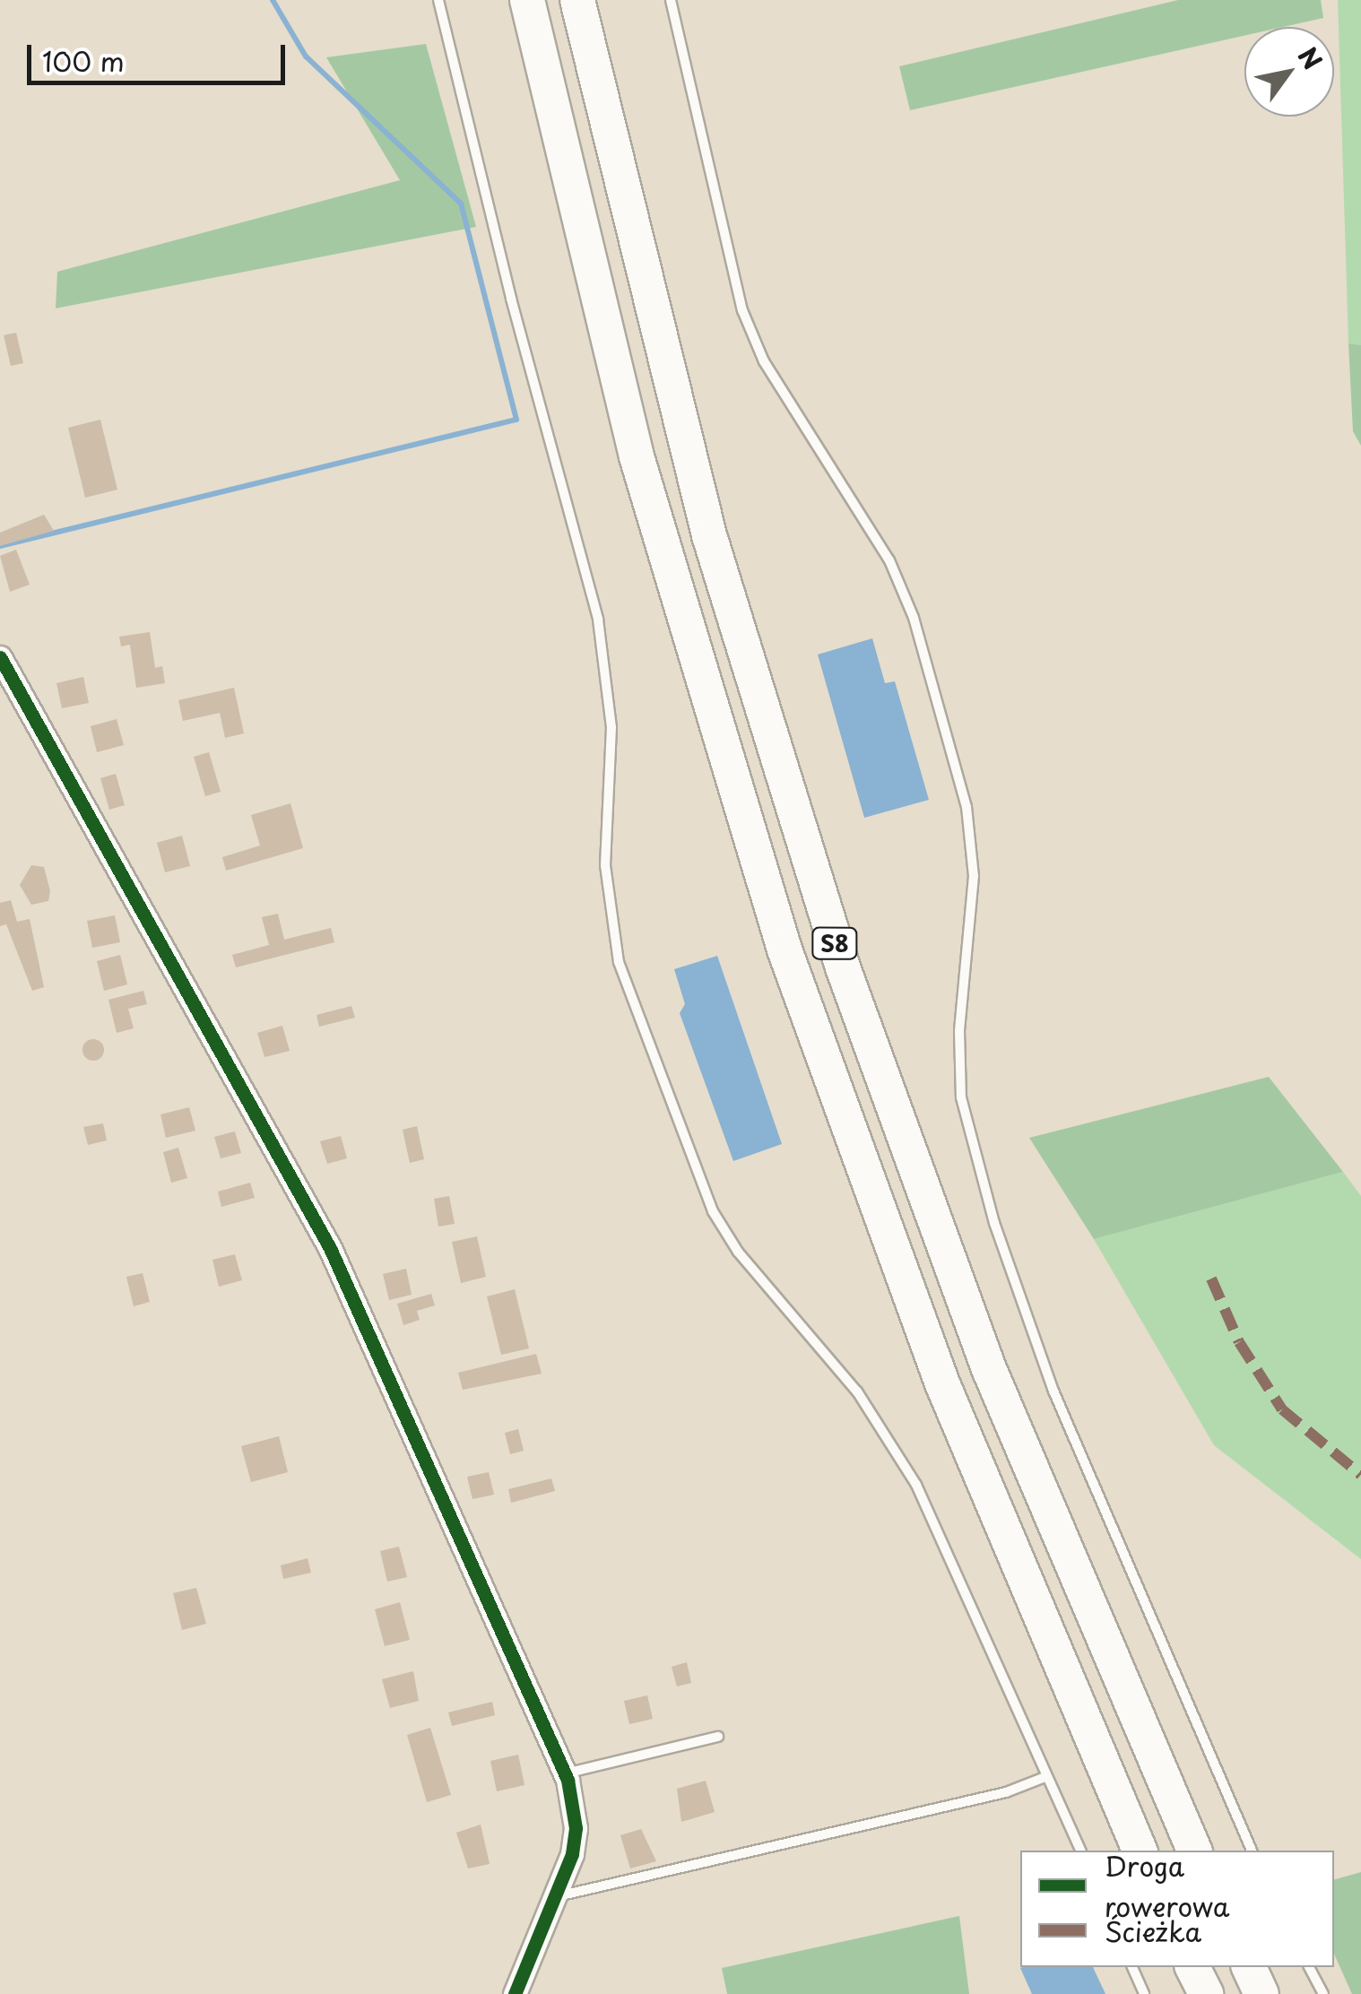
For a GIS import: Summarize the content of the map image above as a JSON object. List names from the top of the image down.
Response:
{
  "streets": {
    "highway": ["S8"]
  },
  "legend": ["Droga rowerowa", "Ścieżka"],
  "scale_bar": "100 m",
  "north": "top right"
}
